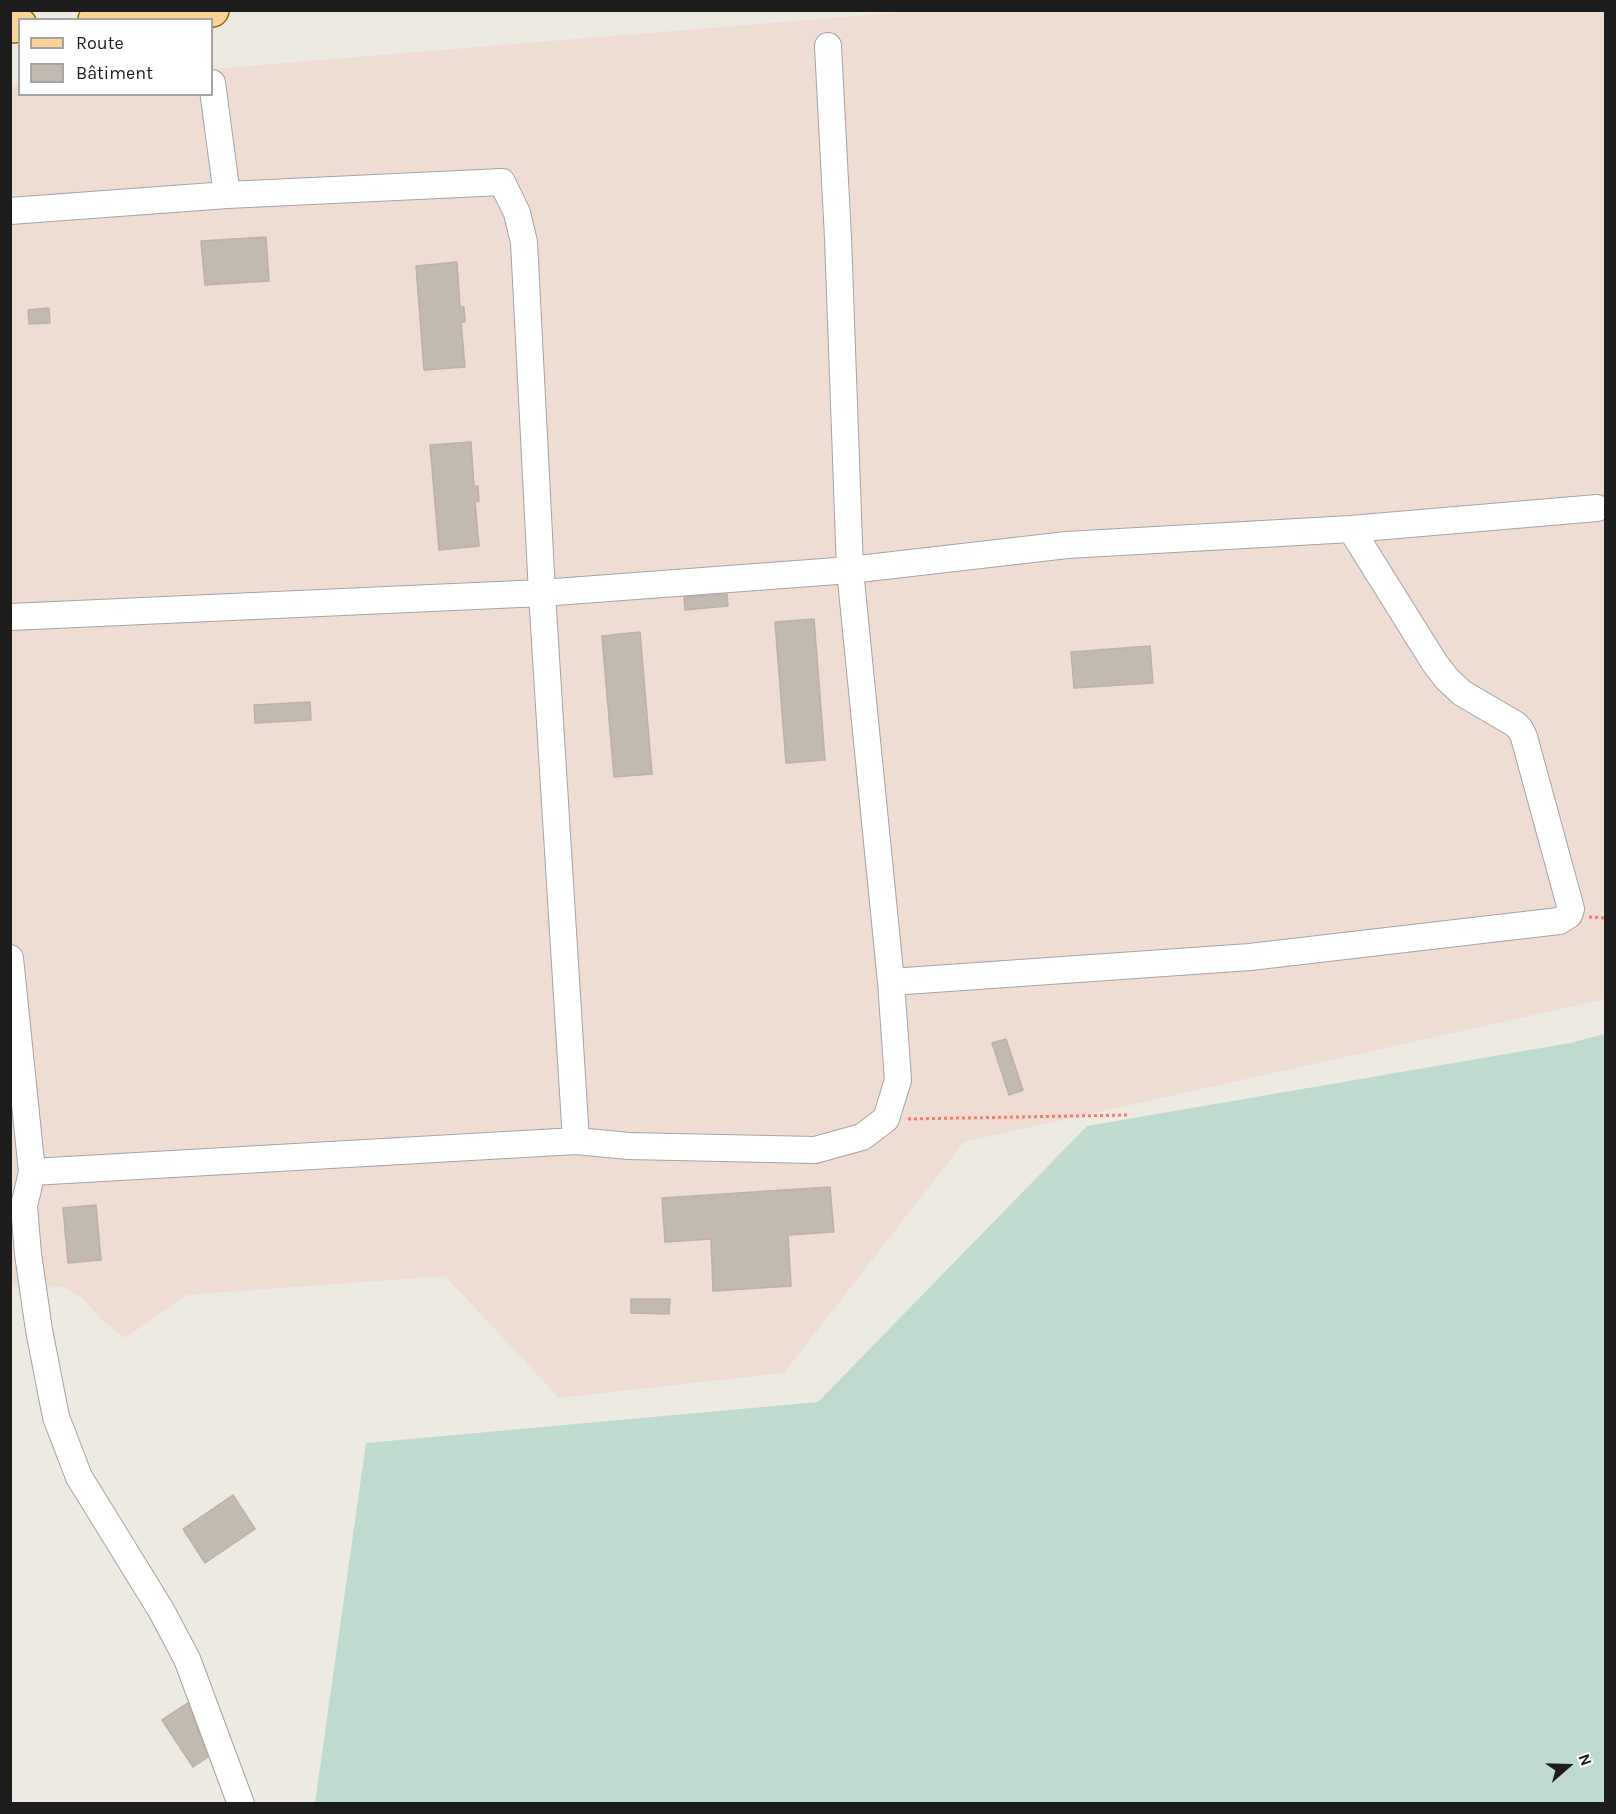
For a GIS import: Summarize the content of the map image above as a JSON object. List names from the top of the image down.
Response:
{
  "legend": ["Route", "Bâtiment"],
  "north": "right"
}
